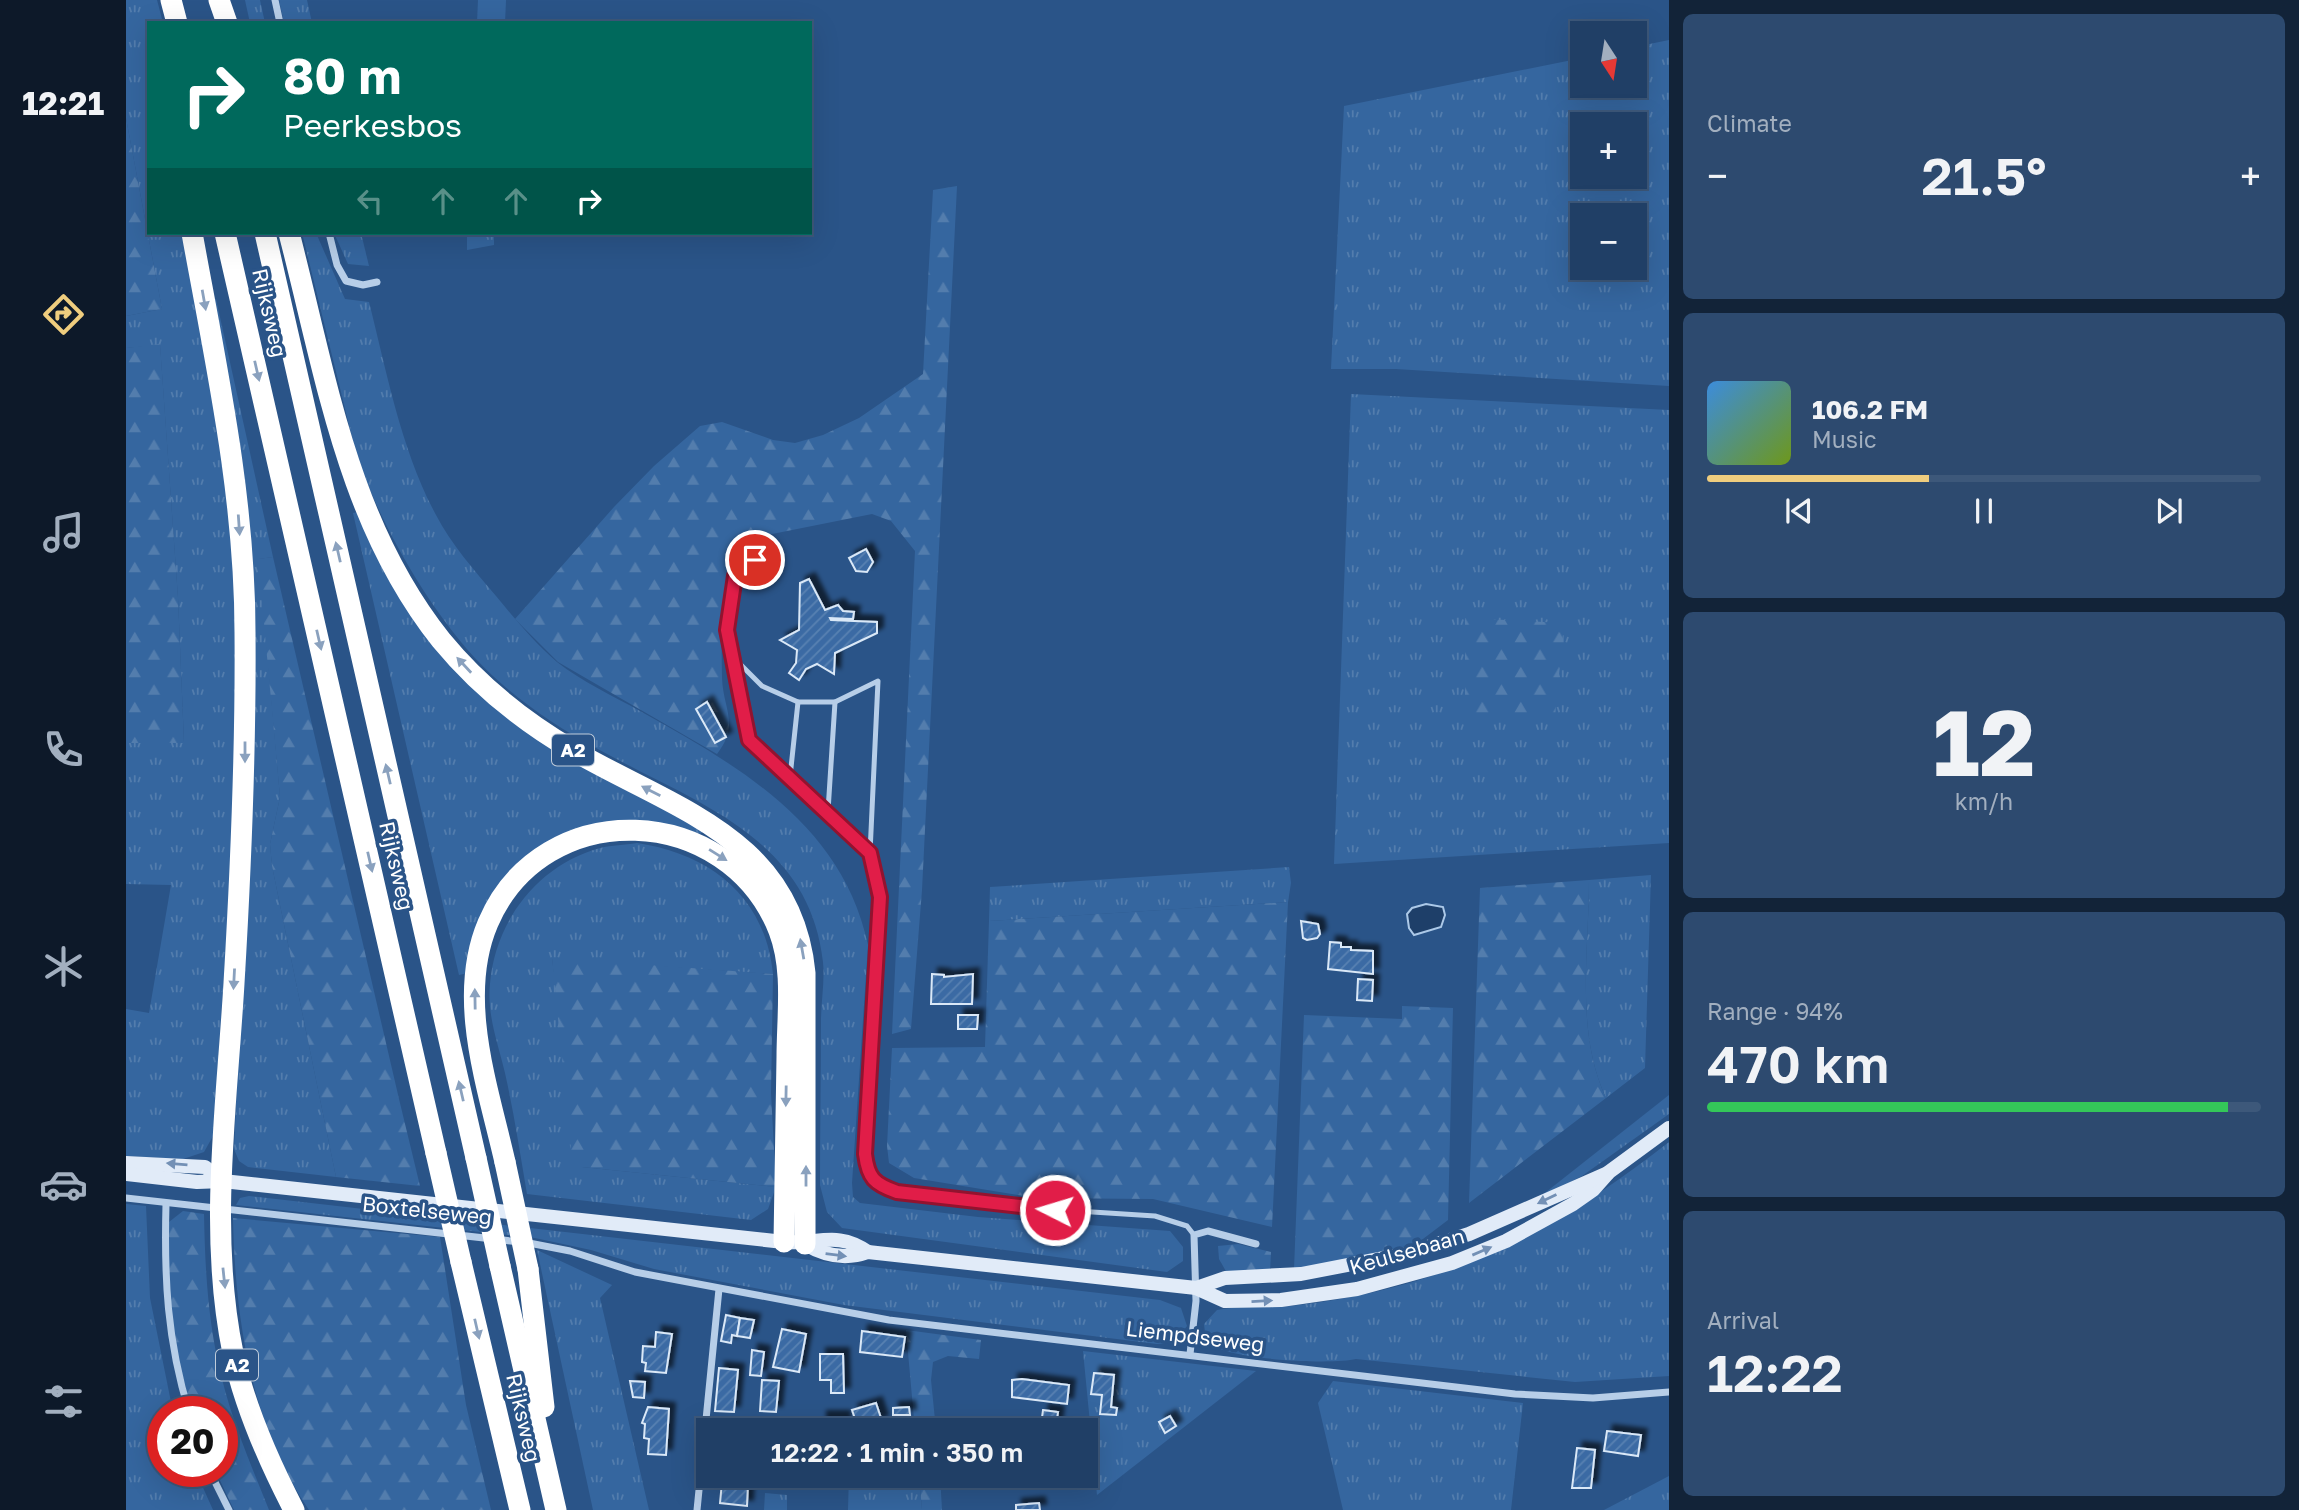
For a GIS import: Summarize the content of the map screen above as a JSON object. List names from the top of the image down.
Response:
{
  "streets": {
    "highway": ["Rijksweg", "A2"],
    "main road": ["Boxtelseweg", "Keulsebaan"],
    "street": ["Liempdseweg"]
  },
  "crossings": [
    ["A2", "Boxtelseweg"],
    ["Boxtelseweg", "Keulsebaan"],
    ["Boxtelseweg", "Liempdseweg"]
  ],
  "north": "bottom",
  "page": {
    "tabs": "12:21",
    "tile": [
      "Climate",
      ["12", "km/h"],
      ["Range · 94%", "470 km"],
      ["Arrival", "12:22"]
    ],
    "map_buttons": ["+", "−"],
    "turn": ["80 m", "Peerkesbos"],
    "heat": ["−", "21.5°", "+"],
    "song": ["106.2 FM", "Music"],
    "limit": "20",
    "trip": "12:22 · 1 min · 350 m"
  }
}
